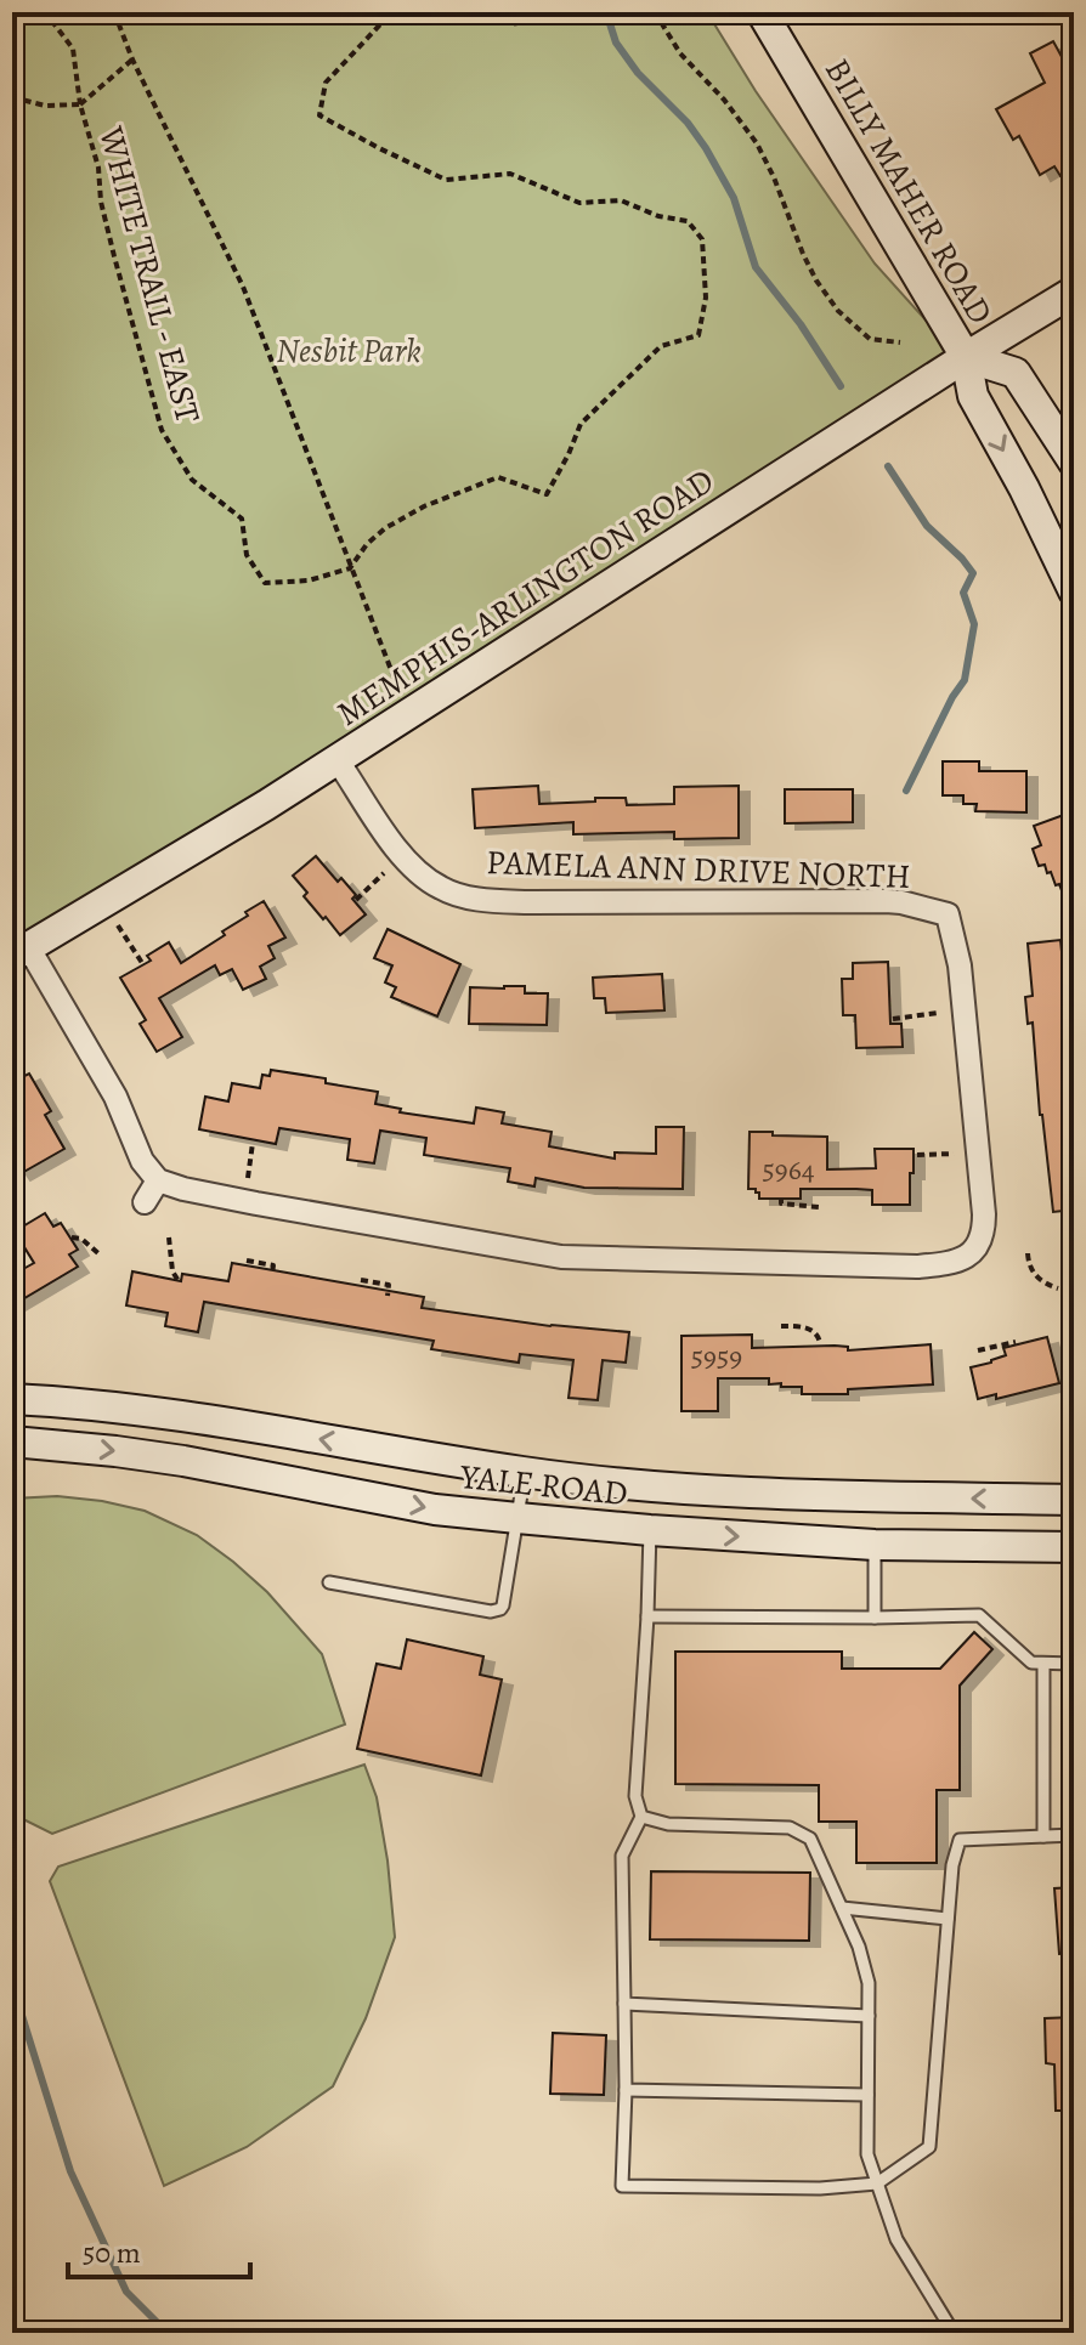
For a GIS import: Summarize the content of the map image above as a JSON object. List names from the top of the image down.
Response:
{
  "streets": {
    "main road": ["BILLY MAHER ROAD", "MEMPHIS-ARLINGTON ROAD", "YALE ROAD"],
    "street": ["PAMELA ANN DRIVE NORTH"],
    "path": ["WHITE TRAIL - EAST"]
  },
  "crossings": [
    ["BILLY MAHER ROAD", "MEMPHIS-ARLINGTON ROAD"],
    ["MEMPHIS-ARLINGTON ROAD", "PAMELA ANN DRIVE NORTH"]
  ],
  "one_way": ["BILLY MAHER ROAD"],
  "parks": ["Nesbit Park"],
  "house_numbers": ["5964", "5959"],
  "scale_bar": "50 m"
}
